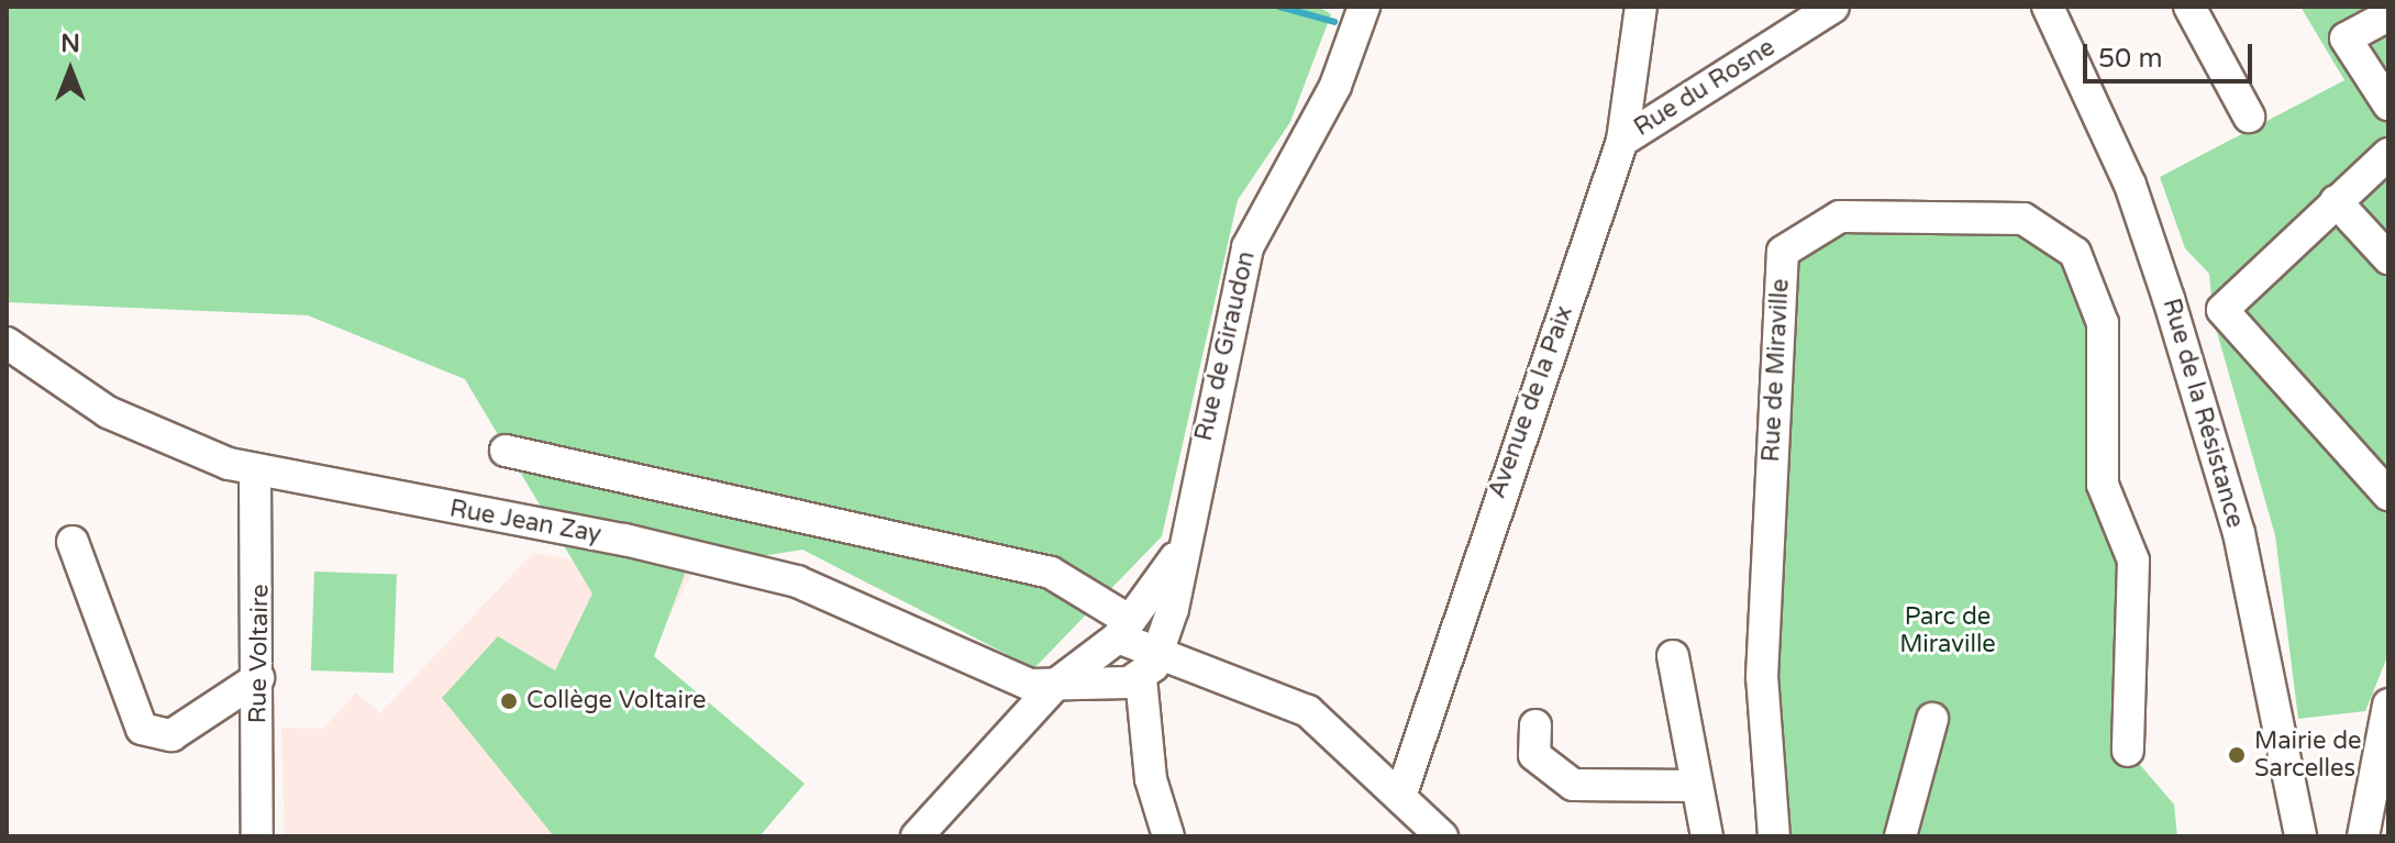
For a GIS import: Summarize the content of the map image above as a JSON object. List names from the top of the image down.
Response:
{
  "streets": {
    "street": [
      "Rue du Rosne",
      "Rue de Giraudon",
      "Rue de Miraville",
      "Avenue de la Paix",
      "Rue de la Résistance",
      "Rue Jean Zay",
      "Rue Voltaire"
    ]
  },
  "crossings": [
    ["Rue du Rosne", "Avenue de la Paix"],
    ["Rue Jean Zay", "Rue Voltaire"]
  ],
  "parks": ["Parc de Miraville"],
  "places": ["Collège Voltaire", "Mairie de Sarcelles"],
  "scale_bar": "50 m",
  "north": "top"
}
